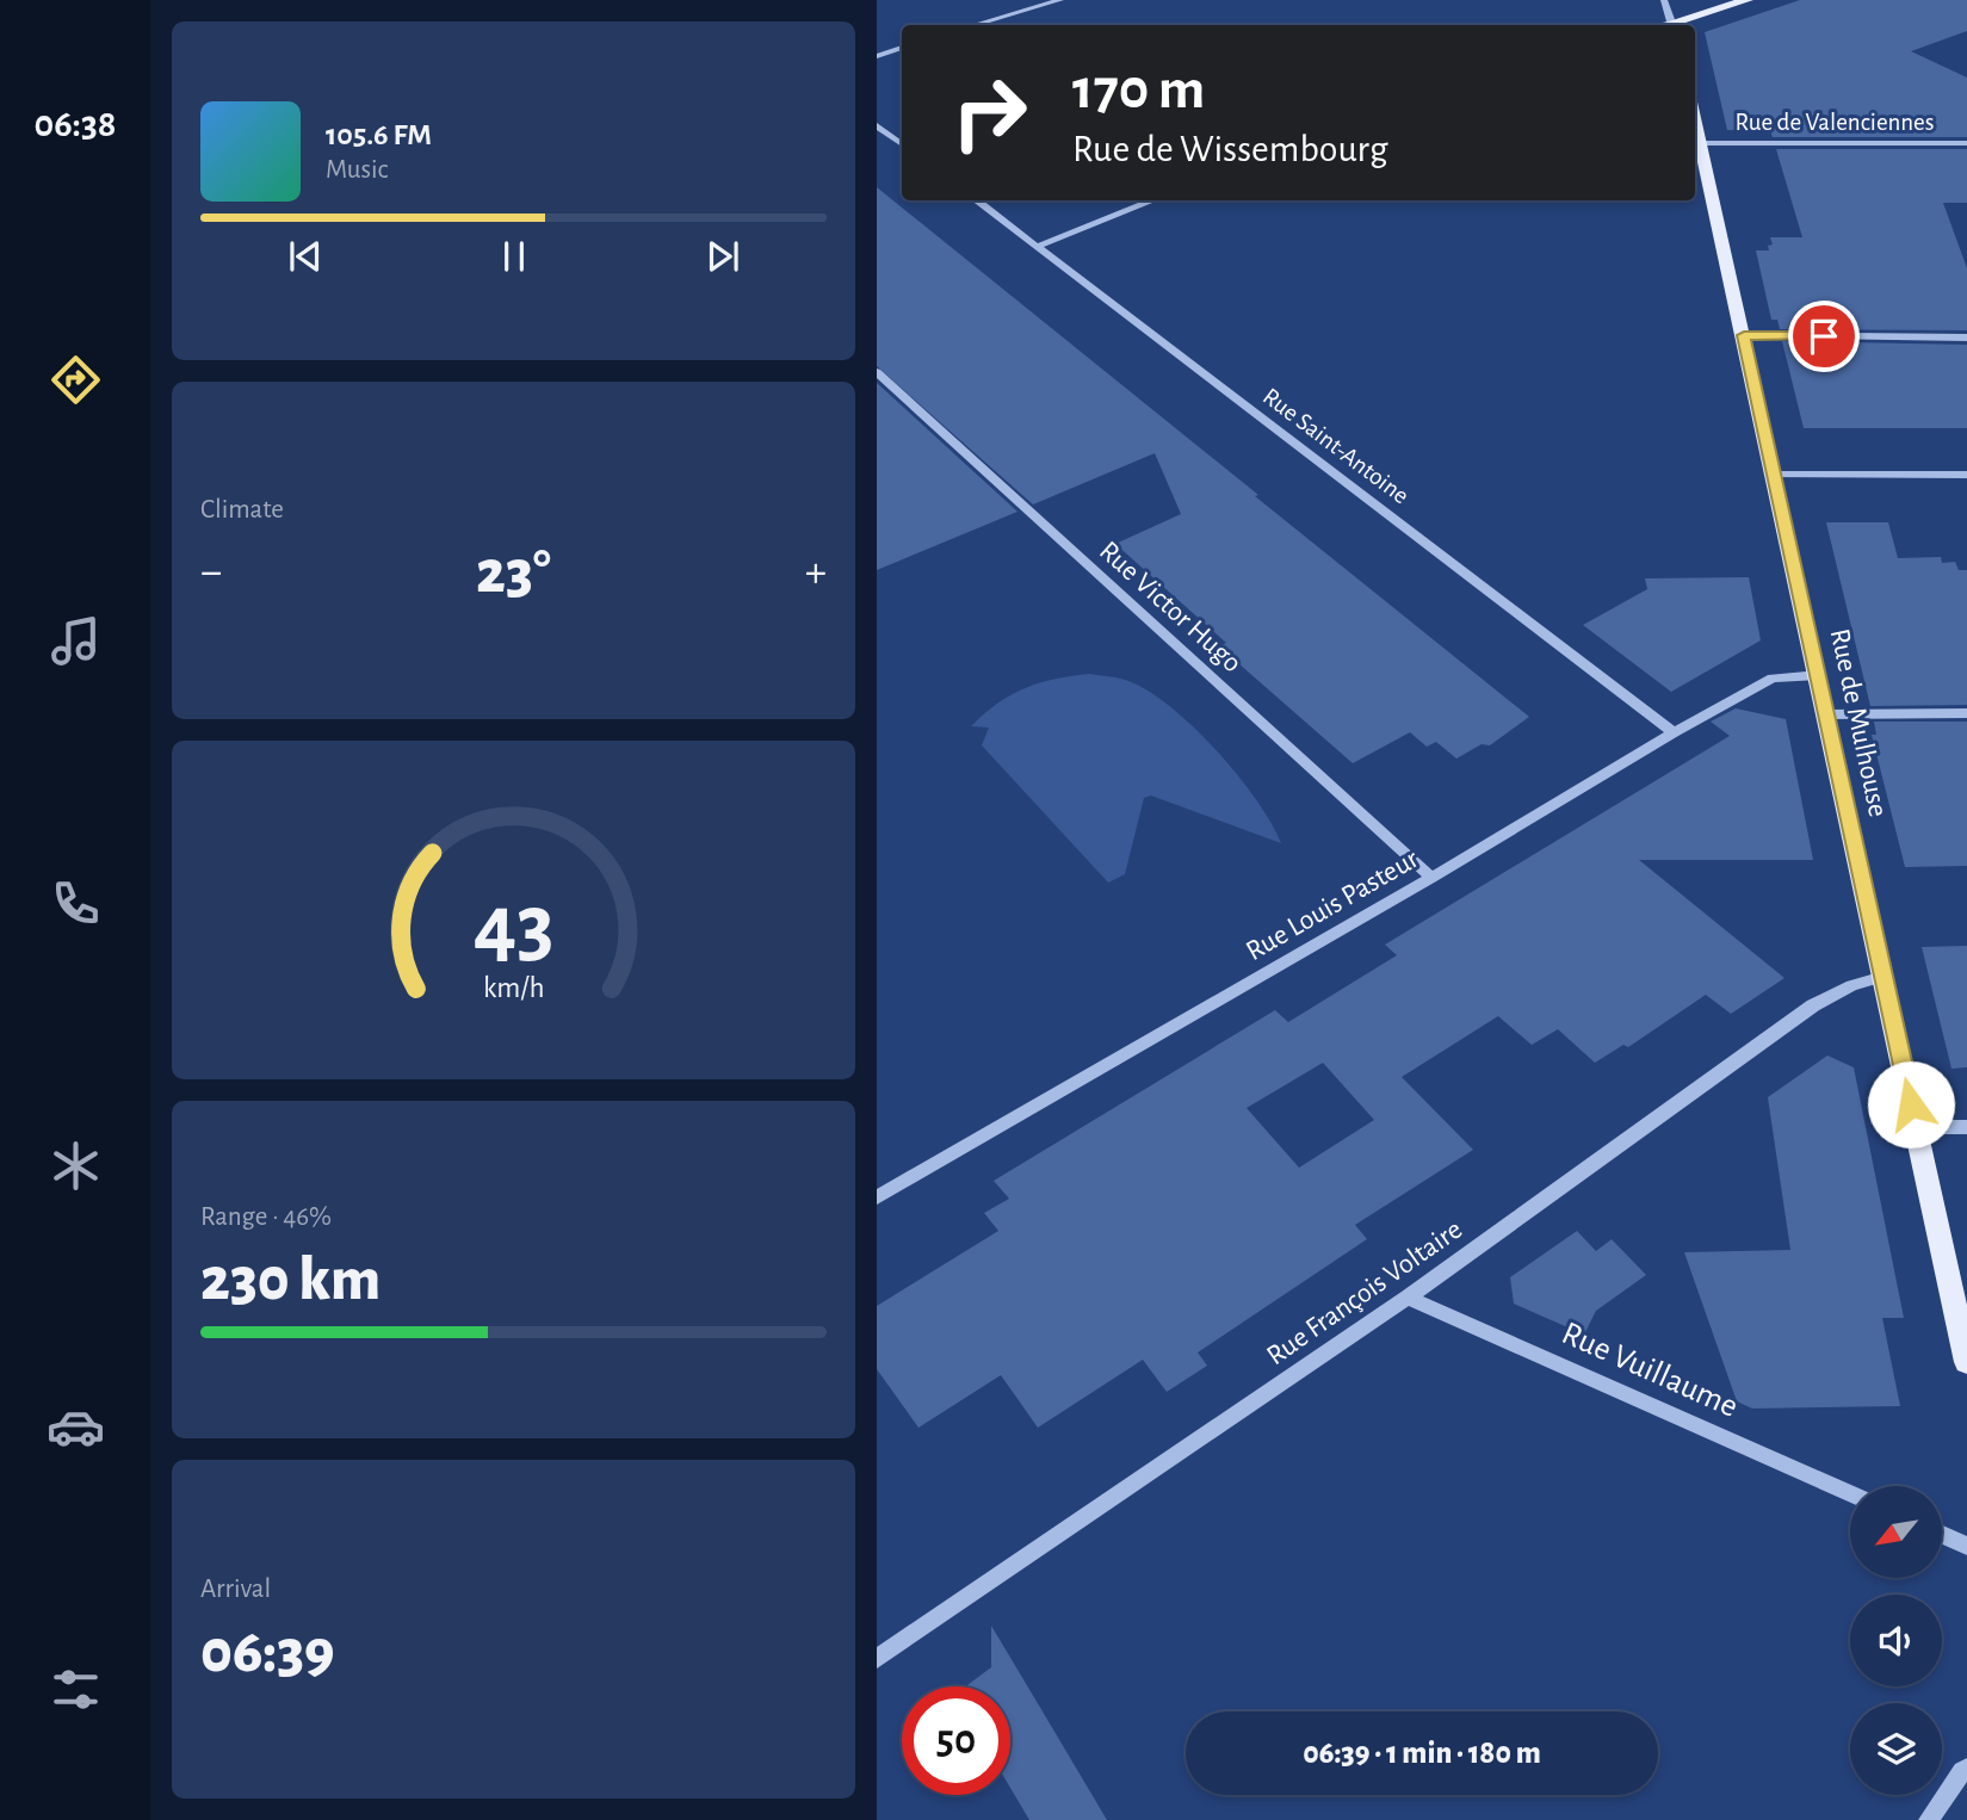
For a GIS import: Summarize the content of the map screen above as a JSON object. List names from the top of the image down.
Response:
{
  "streets": {
    "main road": ["Rue de Mulhouse"],
    "street": [
      "Rue de Valenciennes",
      "Rue Saint-Antoine",
      "Rue Victor Hugo",
      "Rue Louis Pasteur",
      "Rue François Voltaire",
      "Rue Vuillaume"
    ]
  },
  "crossings": [
    ["Rue de Valenciennes", "Rue de Mulhouse"],
    ["Rue Saint-Antoine", "Rue Louis Pasteur"],
    ["Rue Victor Hugo", "Rue Louis Pasteur"],
    ["Rue de Mulhouse", "Rue Louis Pasteur"],
    ["Rue de Mulhouse", "Rue François Voltaire"],
    ["Rue François Voltaire", "Rue Vuillaume"]
  ],
  "north": "bottom left",
  "page": {
    "tabs": "06:38",
    "turn": ["170 m", "Rue de Wissembourg"],
    "song": ["105.6 FM", "Music"],
    "tile": [
      "Climate",
      ["Range · 46%", "230 km"],
      ["Arrival", "06:39"]
    ],
    "heat": ["−", "23°", "+"],
    "limit": "50",
    "trip": "06:39 · 1 min · 180 m",
    "gauge": ["43", "km/h"]
  }
}
